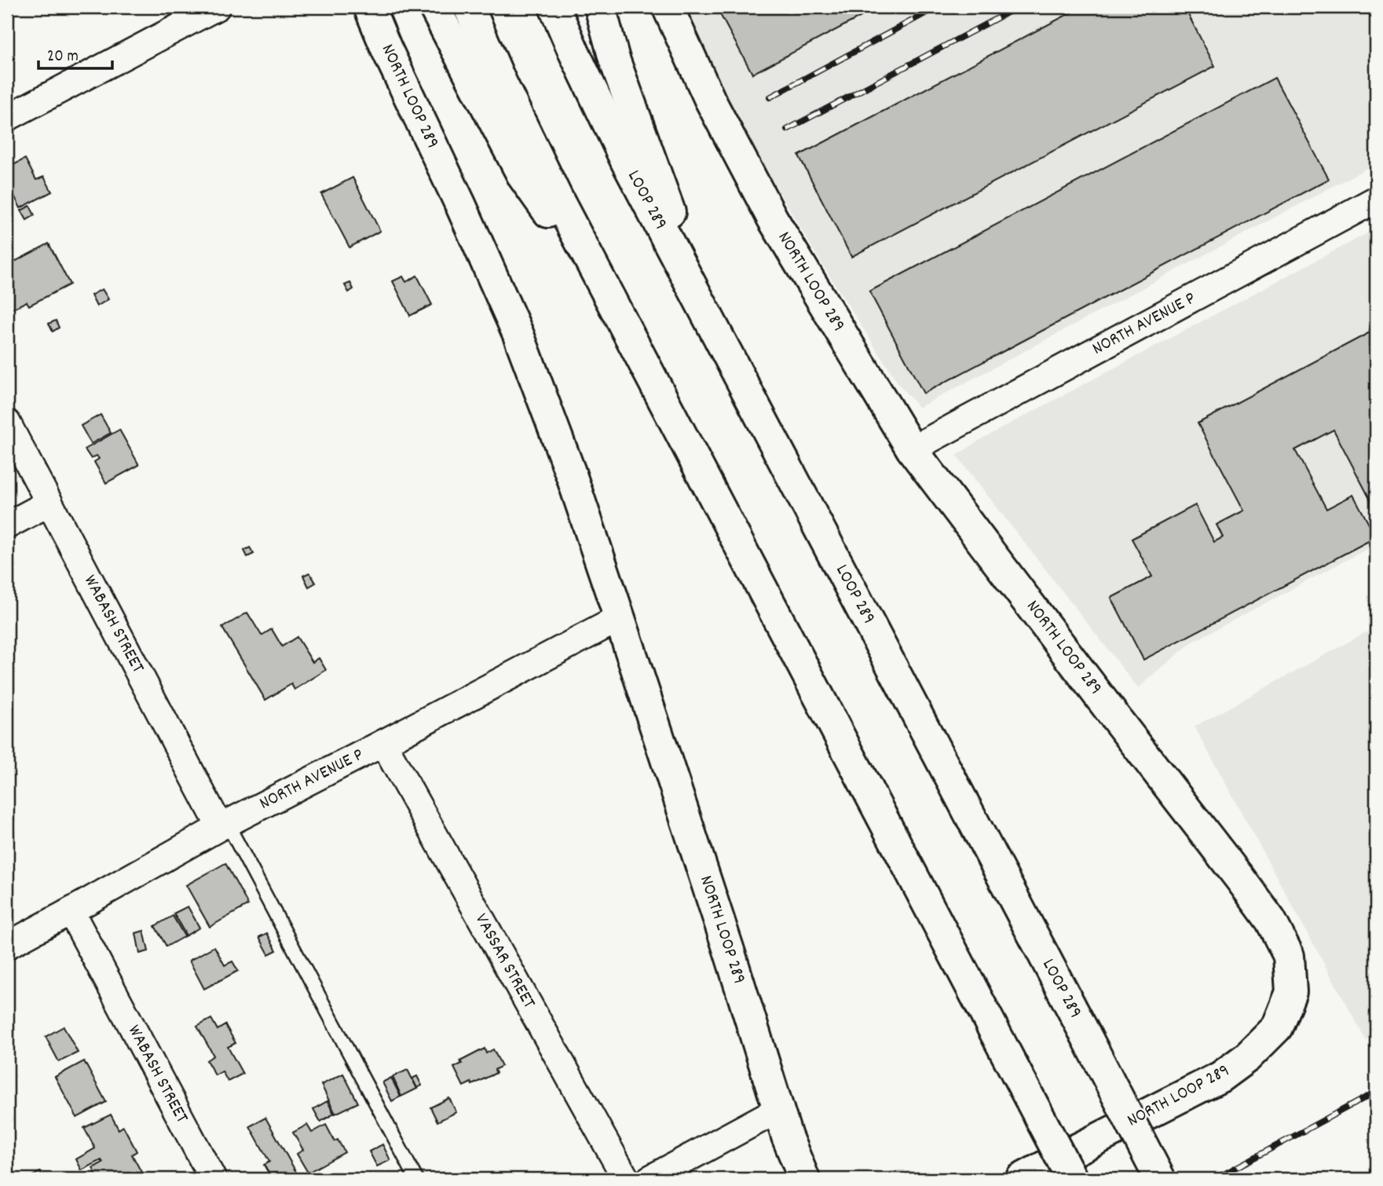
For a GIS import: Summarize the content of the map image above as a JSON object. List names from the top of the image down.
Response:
{
  "streets": {
    "main road": ["NORTH LOOP 289", "LOOP 289"],
    "street": ["NORTH AVENUE P", "WABASH STREET", "VASSAR STREET"]
  },
  "crossings": [
    ["NORTH LOOP 289", "NORTH AVENUE P"],
    ["NORTH AVENUE P", "WABASH STREET"],
    ["NORTH AVENUE P", "VASSAR STREET"]
  ],
  "scale_bar": "20 m"
}
